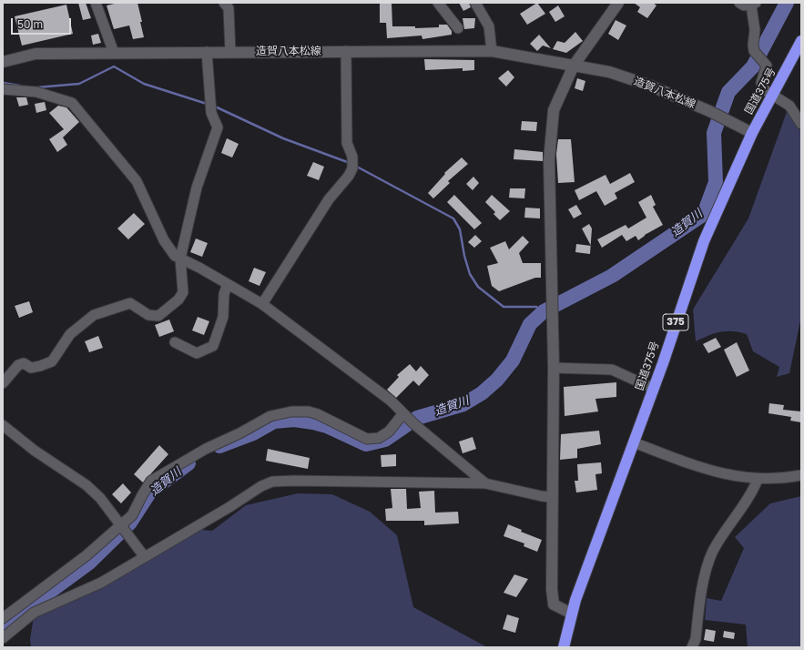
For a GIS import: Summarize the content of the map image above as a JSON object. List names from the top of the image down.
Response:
{
  "streets": {
    "highway": ["国道375号", "375"],
    "main road": ["造賀八本松線"]
  },
  "crossings": [
    ["造賀八本松線", "国道375号"]
  ],
  "water": ["造賀川"],
  "scale_bar": "50 m"
}
